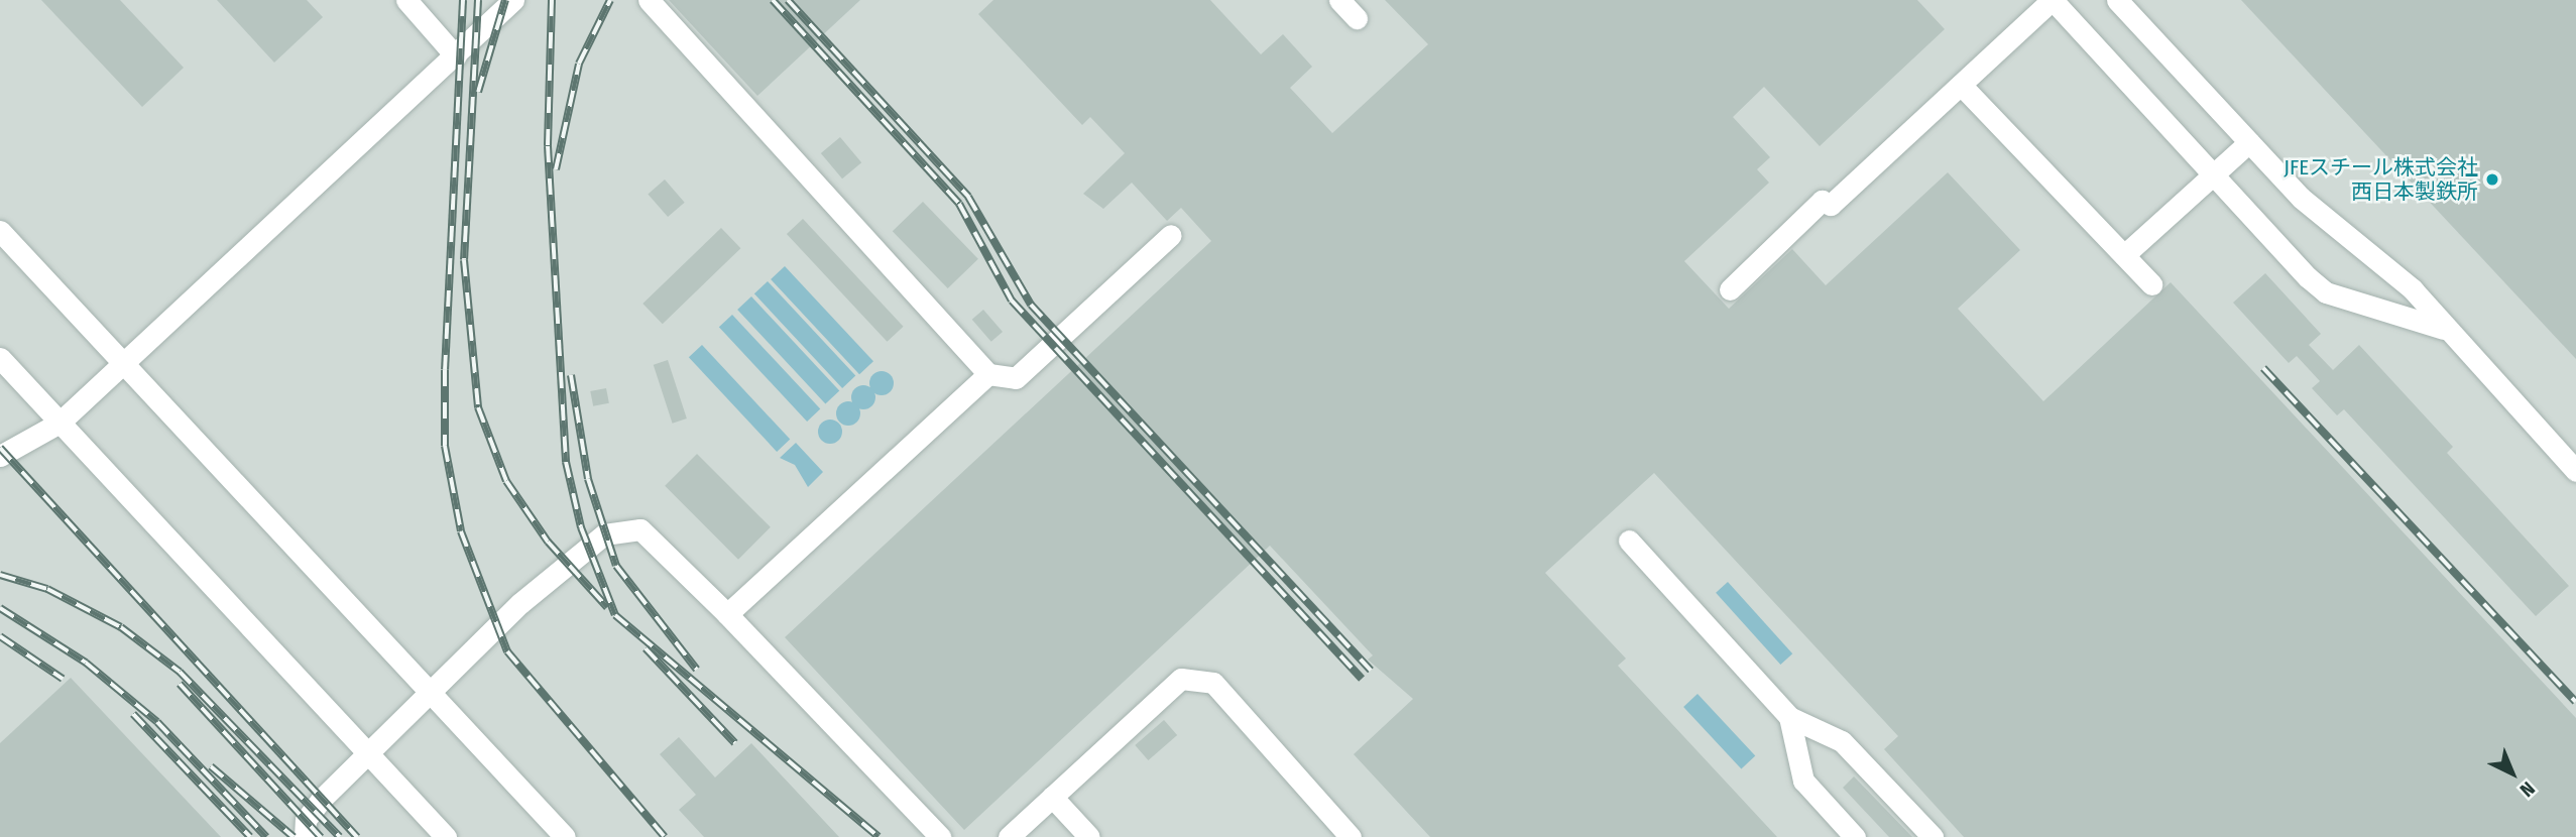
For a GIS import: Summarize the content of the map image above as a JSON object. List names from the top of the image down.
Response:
{
  "places": ["JFEスチール株式会社 西日本製鉄所"],
  "north": "bottom right"
}
